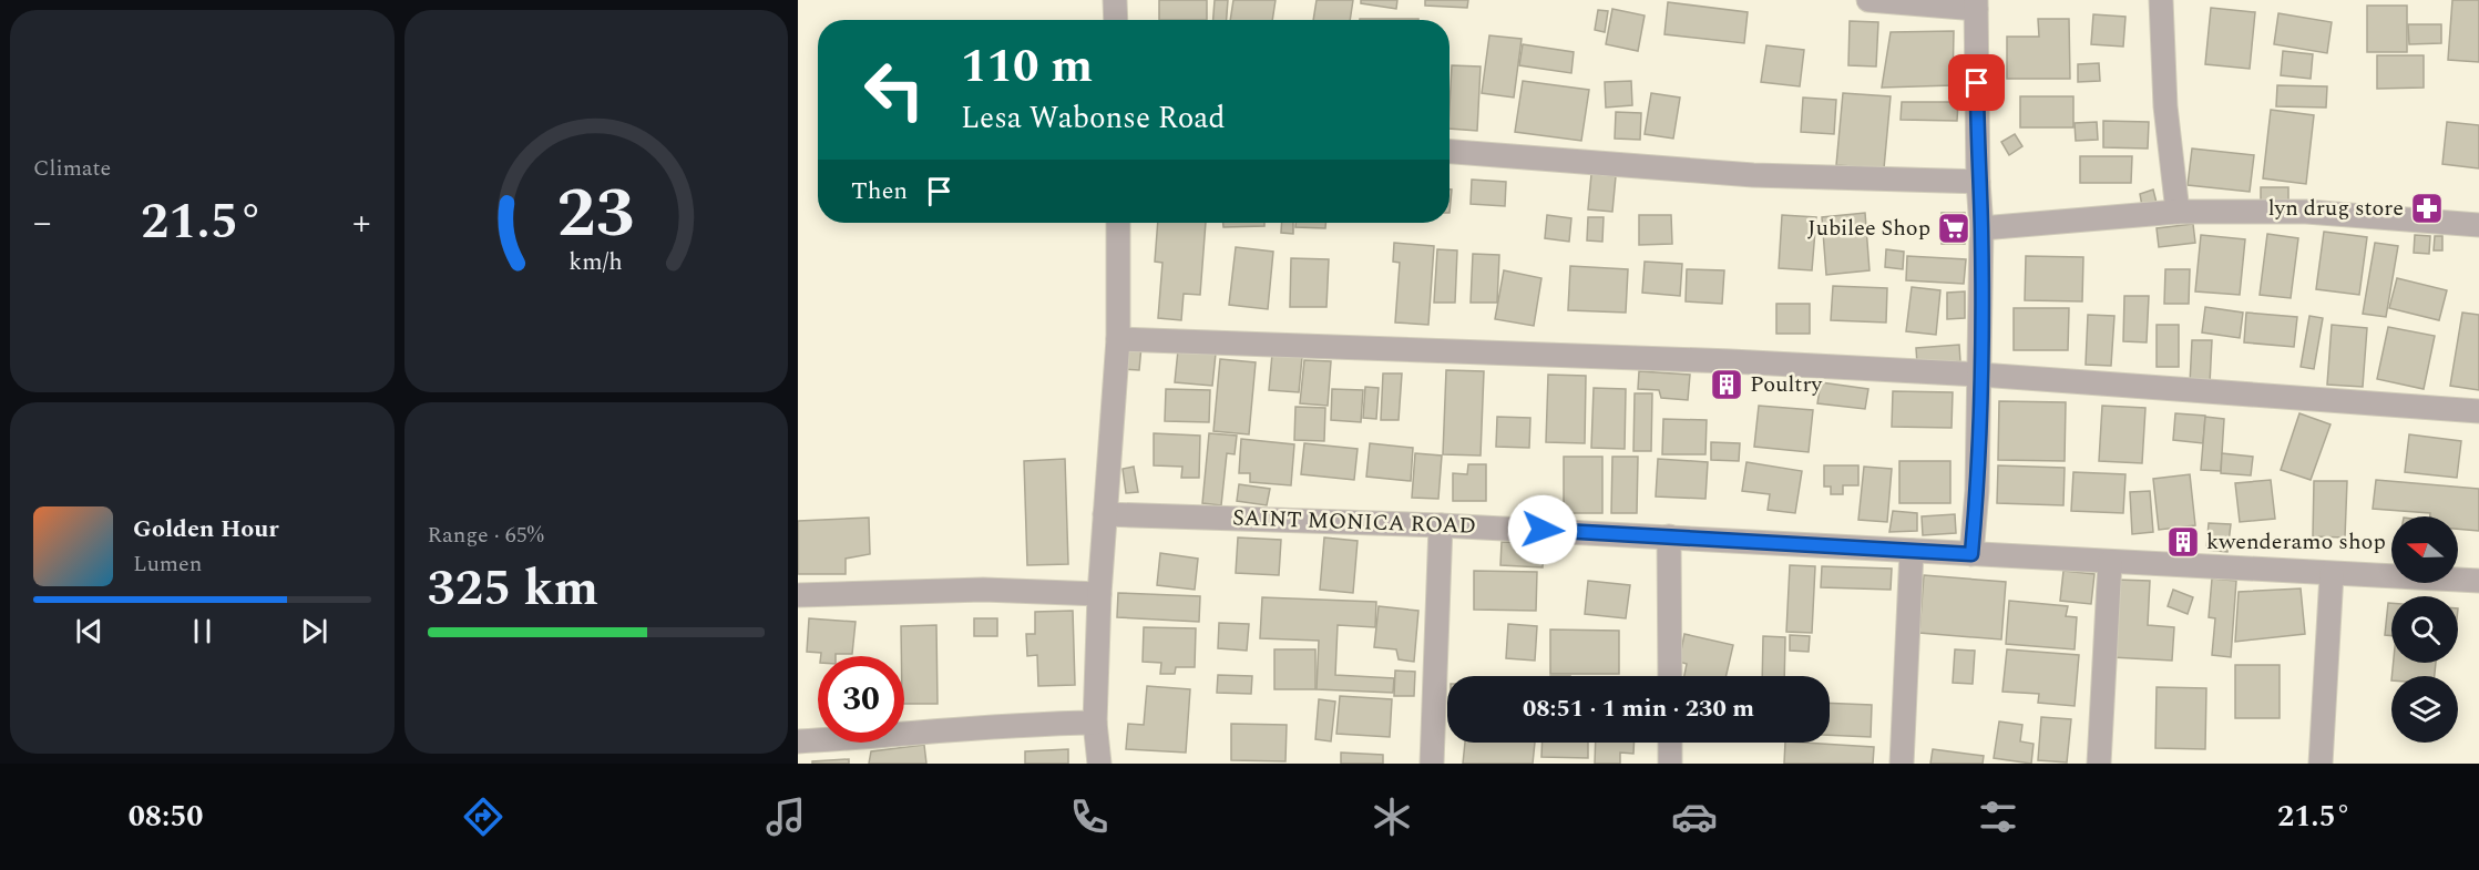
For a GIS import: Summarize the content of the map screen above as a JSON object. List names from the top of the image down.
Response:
{
  "streets": {
    "street": ["SAINT MONICA ROAD"]
  },
  "places": {
    "pharmacy": ["lyn drug store"],
    "supermarket": ["Jubilee Shop"],
    "building": ["Poultry", "kwenderamo shop"]
  },
  "north": "left",
  "page": {
    "tile": [
      "Climate",
      ["Range · 65%", "325 km"]
    ],
    "turn": ["110 m", "Lesa Wabonse Road"],
    "then": "Then",
    "heat": ["−", "21.5°", "+"],
    "song": ["Golden Hour", "Lumen"],
    "limit": "30",
    "trip": "08:51 · 1 min · 230 m",
    "tabs": ["08:50", "21.5°"],
    "gauge": ["23", "km/h"]
  }
}
